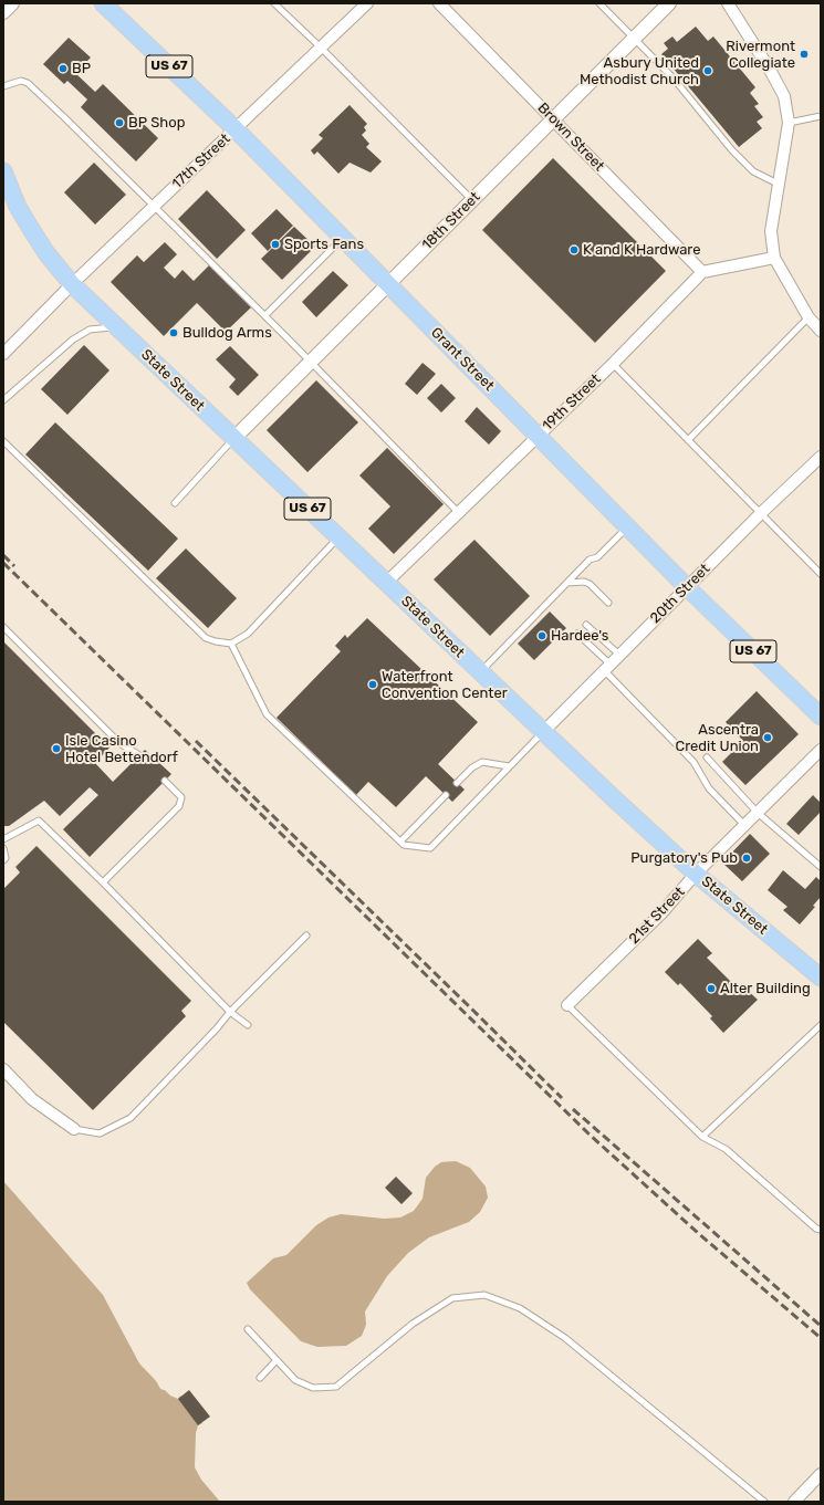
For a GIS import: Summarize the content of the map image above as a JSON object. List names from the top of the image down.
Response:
{
  "streets": {
    "main road": ["US 67", "Grant Street", "State Street"],
    "street": [
      "Brown Street",
      "17th Street",
      "18th Street",
      "19th Street",
      "20th Street",
      "21st Street"
    ]
  },
  "crossings": [
    ["US 67", "17th Street"],
    ["US 67", "State Street"],
    ["Brown Street", "18th Street"],
    ["Brown Street", "19th Street"],
    ["17th Street", "Grant Street"],
    ["17th Street", "State Street"],
    ["18th Street", "Grant Street"],
    ["18th Street", "State Street"],
    ["Grant Street", "19th Street"],
    ["Grant Street", "20th Street"],
    ["State Street", "19th Street"],
    ["State Street", "20th Street"],
    ["State Street", "21st Street"]
  ],
  "places": [
    "Rivermont Collegiate",
    "BP",
    "Asbury United Methodist Church",
    "BP Shop",
    "Sports Fans",
    "K and K Hardware",
    "Bulldog Arms",
    "Hardee's",
    "Waterfront Convention Center",
    "Ascentra Credit Union",
    "Isle Casino Hotel Bettendorf",
    "Purgatory's Pub",
    "Alter Building"
  ]
}
